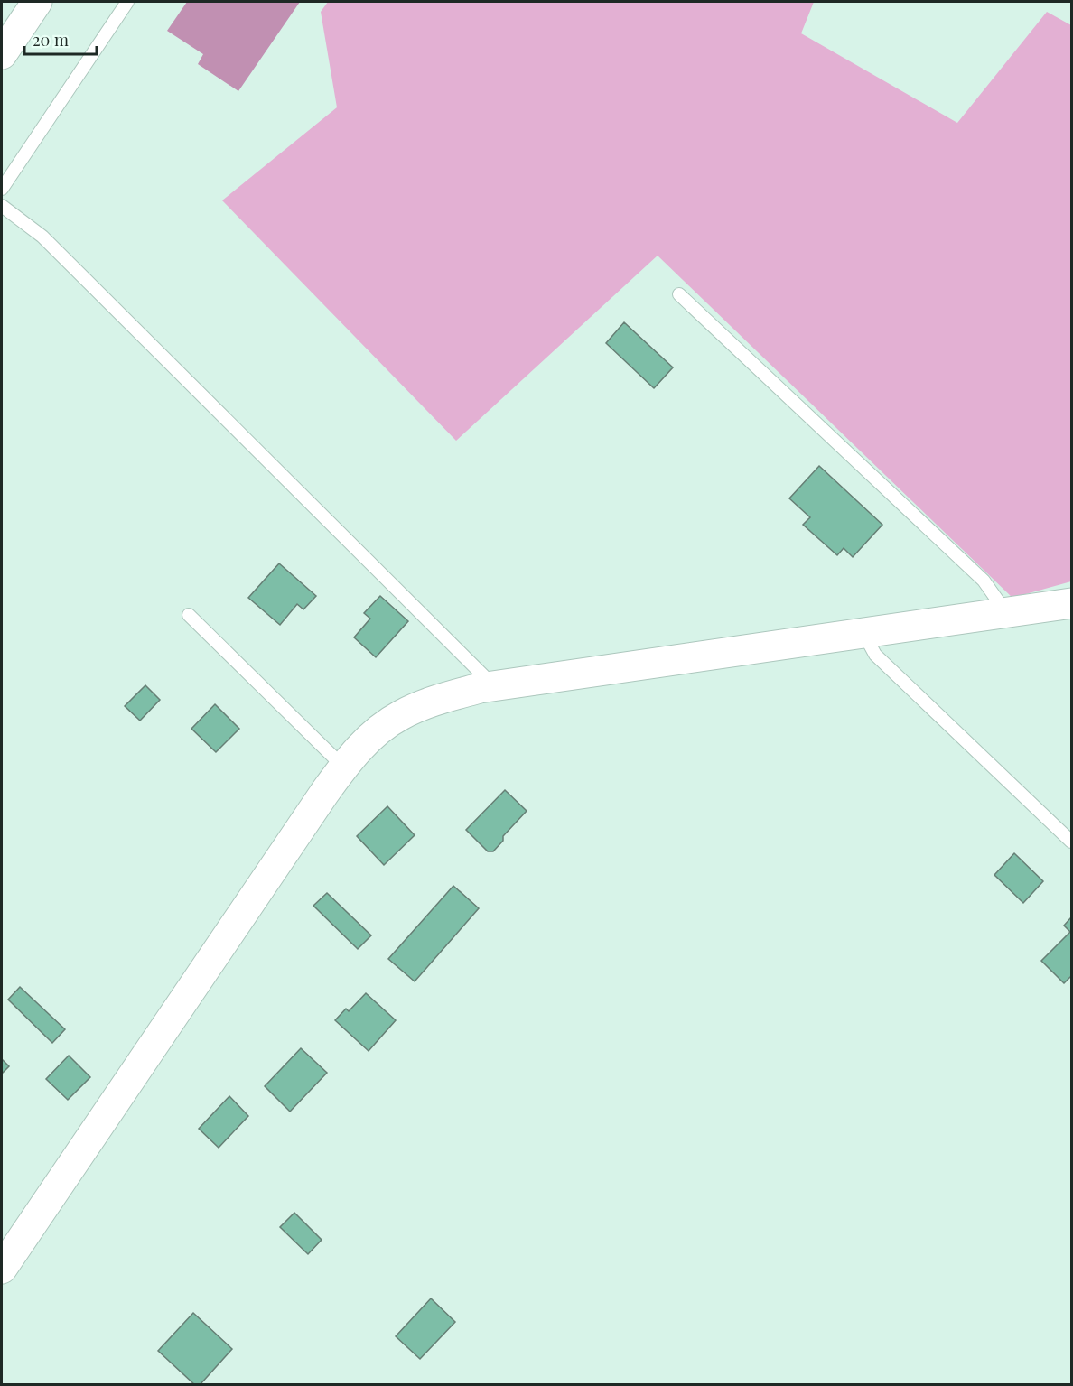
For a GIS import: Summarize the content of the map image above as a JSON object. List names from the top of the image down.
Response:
{
  "scale_bar": "20 m"
}
